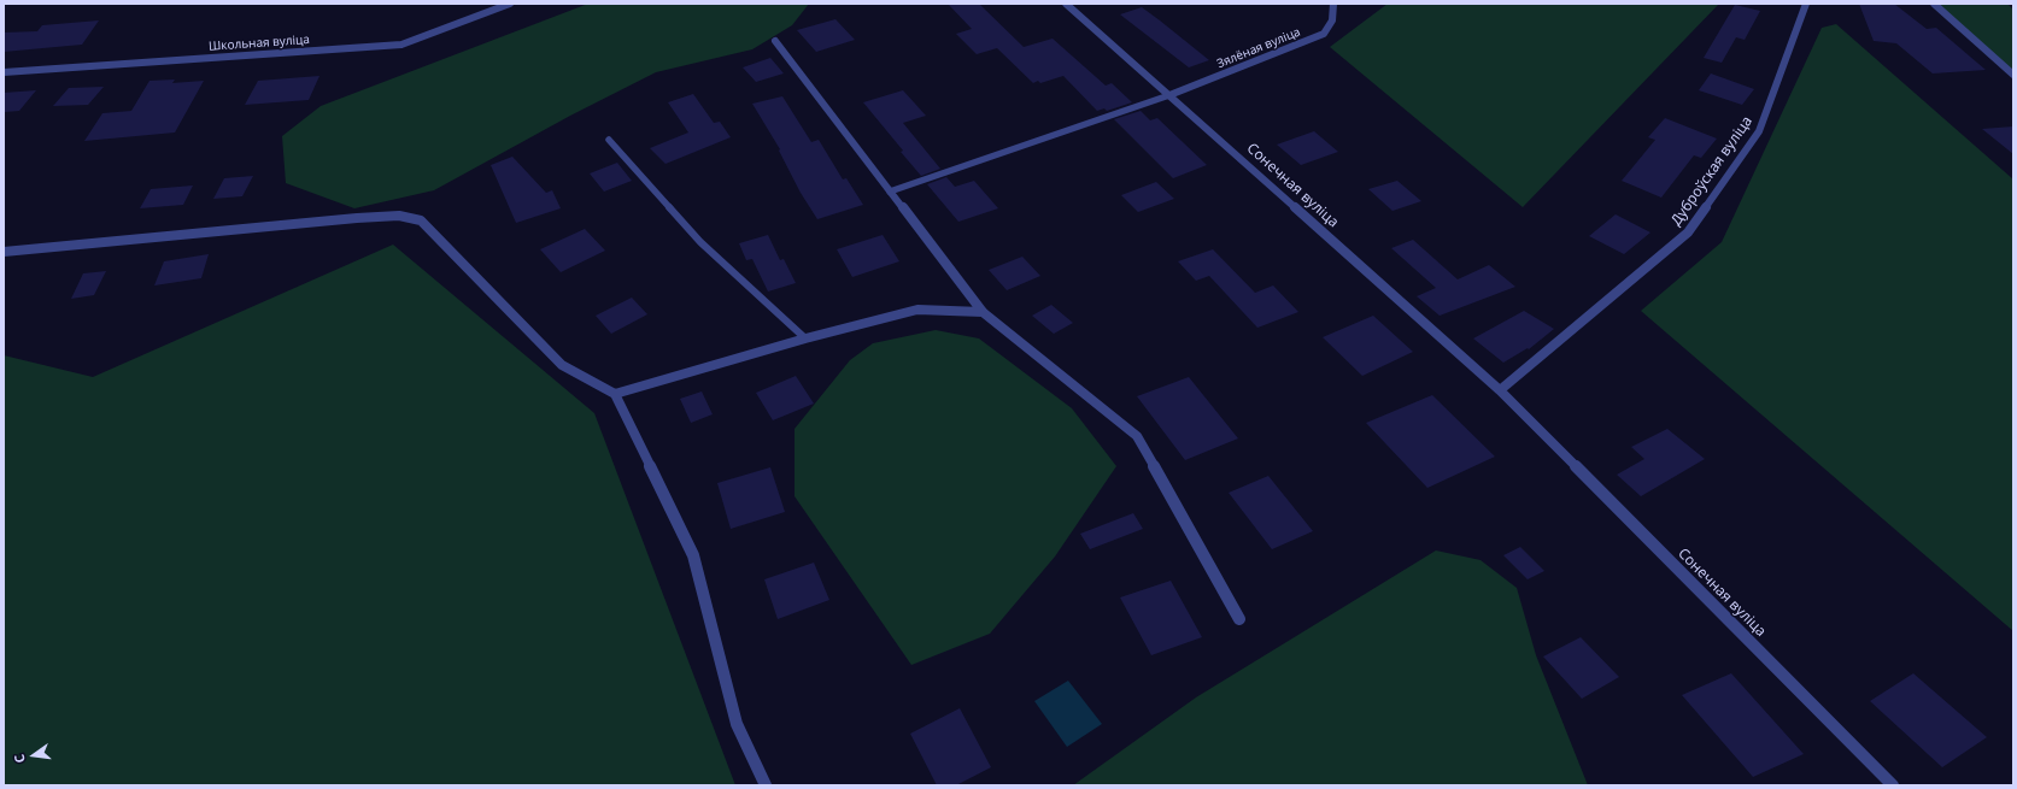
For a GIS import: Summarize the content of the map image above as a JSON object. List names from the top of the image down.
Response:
{
  "streets": {
    "street": [
      "Школьная вуліца",
      "Зялёная вуліца",
      "Дуброўская вуліца",
      "Сонечная вуліца"
    ]
  },
  "crossings": [
    ["Зялёная вуліца", "Сонечная вуліца"],
    ["Дуброўская вуліца", "Сонечная вуліца"]
  ],
  "north": "left"
}
